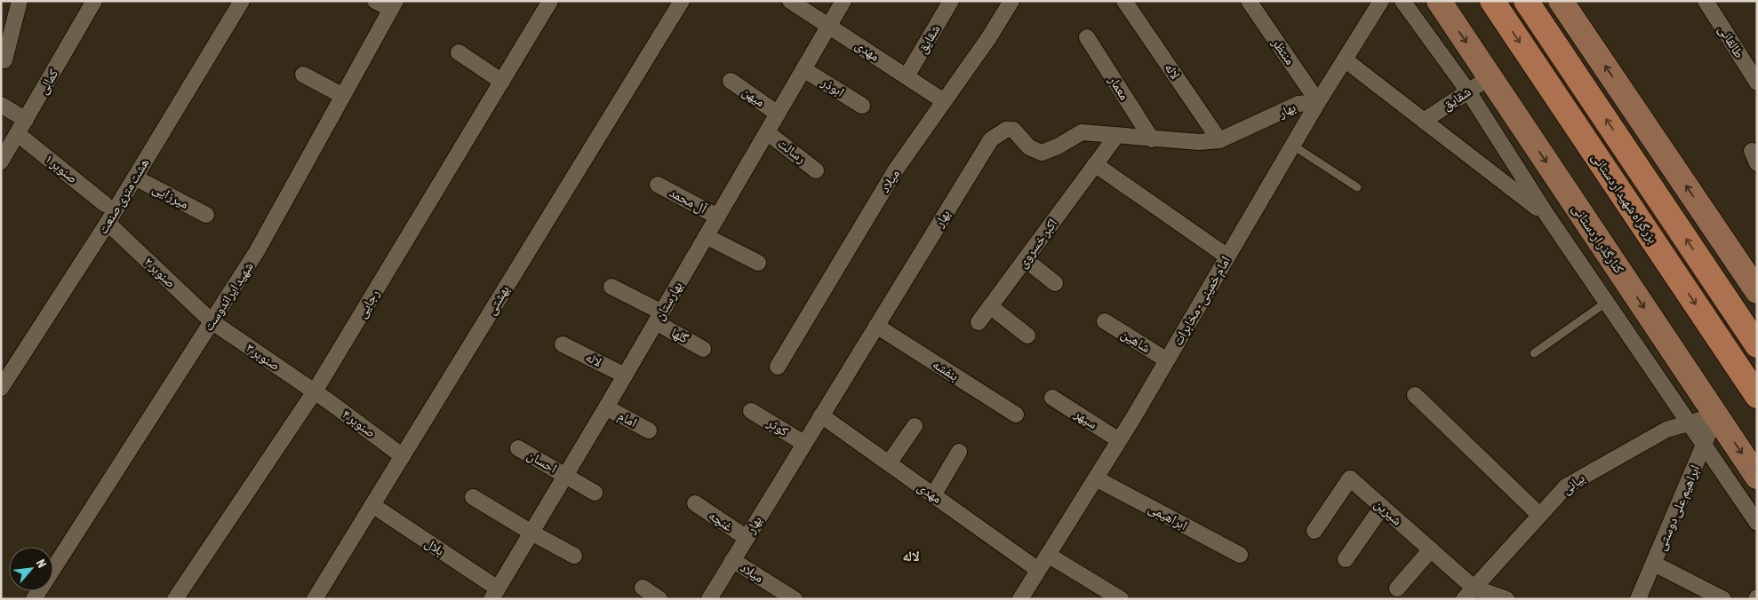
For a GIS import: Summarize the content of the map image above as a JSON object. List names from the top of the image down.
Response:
{
  "streets": {
    "highway": ["بزرگراه شهید اردستانی"],
    "main road": ["کنارگذر اردستانی"],
    "street": [
      "شقایق",
      "طالقانی",
      "مهدی",
      "منتظر",
      "لاله",
      "کمالی",
      "ابوذر",
      "معمار",
      "میهن",
      "بهار",
      "رسالت",
      "صنوبر ۱",
      "میلاد",
      "هشت متری صنعت",
      "میرزایی",
      "آل محمد",
      "اکبر خسروی",
      "صنوبر ۲",
      "شهید ایراندوست",
      "بهشتی",
      "بهارستان",
      "امام خمینی - مخابرات",
      "رجایی",
      "گلها",
      "شاهین",
      "صنوبر ۳",
      "بنفشه",
      "امام",
      "سپهر",
      "صنوبر ۴",
      "کوثر",
      "احسان",
      "بیانی",
      "ابراهیم علی دوستی",
      "شیرین",
      "ابراهیمی",
      "غنچه",
      "بلال"
    ]
  },
  "crossings": [
    ["شقایق", "مهدی"],
    ["شقایق", "کنارگذر اردستانی"],
    ["مهدی", "بهار"],
    ["مهدی", "میلاد"],
    ["مهدی", "بهارستان"],
    ["مهدی", "امام خمینی - مخابرات"],
    ["منتظر", "بهار"],
    ["منتظر", "امام خمینی - مخابرات"],
    ["لاله", "بهار"],
    ["لاله", "بهارستان"],
    ["کمالی", "صنوبر ۱"],
    ["ابوذر", "بهارستان"],
    ["معمار", "بهار"],
    ["میهن", "بهارستان"],
    ["بهار", "میلاد"],
    ["بهار", "اکبر خسروی"],
    ["بهار", "امام خمینی - مخابرات"],
    ["بهار", "بنفشه"],
    ["بهار", "کوثر"],
    ["بهار", "غنچه"],
    ["رسالت", "بهارستان"],
    ["هشت متری صنعت", "میرزایی"],
    ["هشت متری صنعت", "صنوبر ۲"],
    ["آل محمد", "بهارستان"],
    ["کنارگذر اردستانی", "بیانی"],
    ["کنارگذر اردستانی", "ابراهیم علی دوستی"],
    ["صنوبر ۲", "شهید ایراندوست"],
    ["صنوبر ۲", "صنوبر ۳"],
    ["شهید ایراندوست", "صنوبر ۳"],
    ["بهشتی", "صنوبر ۴"],
    ["بهشتی", "بلال"],
    ["بهارستان", "گلها"],
    ["بهارستان", "امام"],
    ["بهارستان", "احسان"],
    ["بهارستان", "بلال"],
    ["امام خمینی - مخابرات", "شاهین"],
    ["امام خمینی - مخابرات", "سپهر"],
    ["امام خمینی - مخابرات", "ابراهیمی"],
    ["رجایی", "صنوبر ۳"],
    ["رجایی", "صنوبر ۴"],
    ["صنوبر ۳", "صنوبر ۴"],
    ["بیانی", "ابراهیم علی دوستی"],
    ["بیانی", "شیرین"]
  ],
  "districts": ["لاله"],
  "north": "top right"
}
